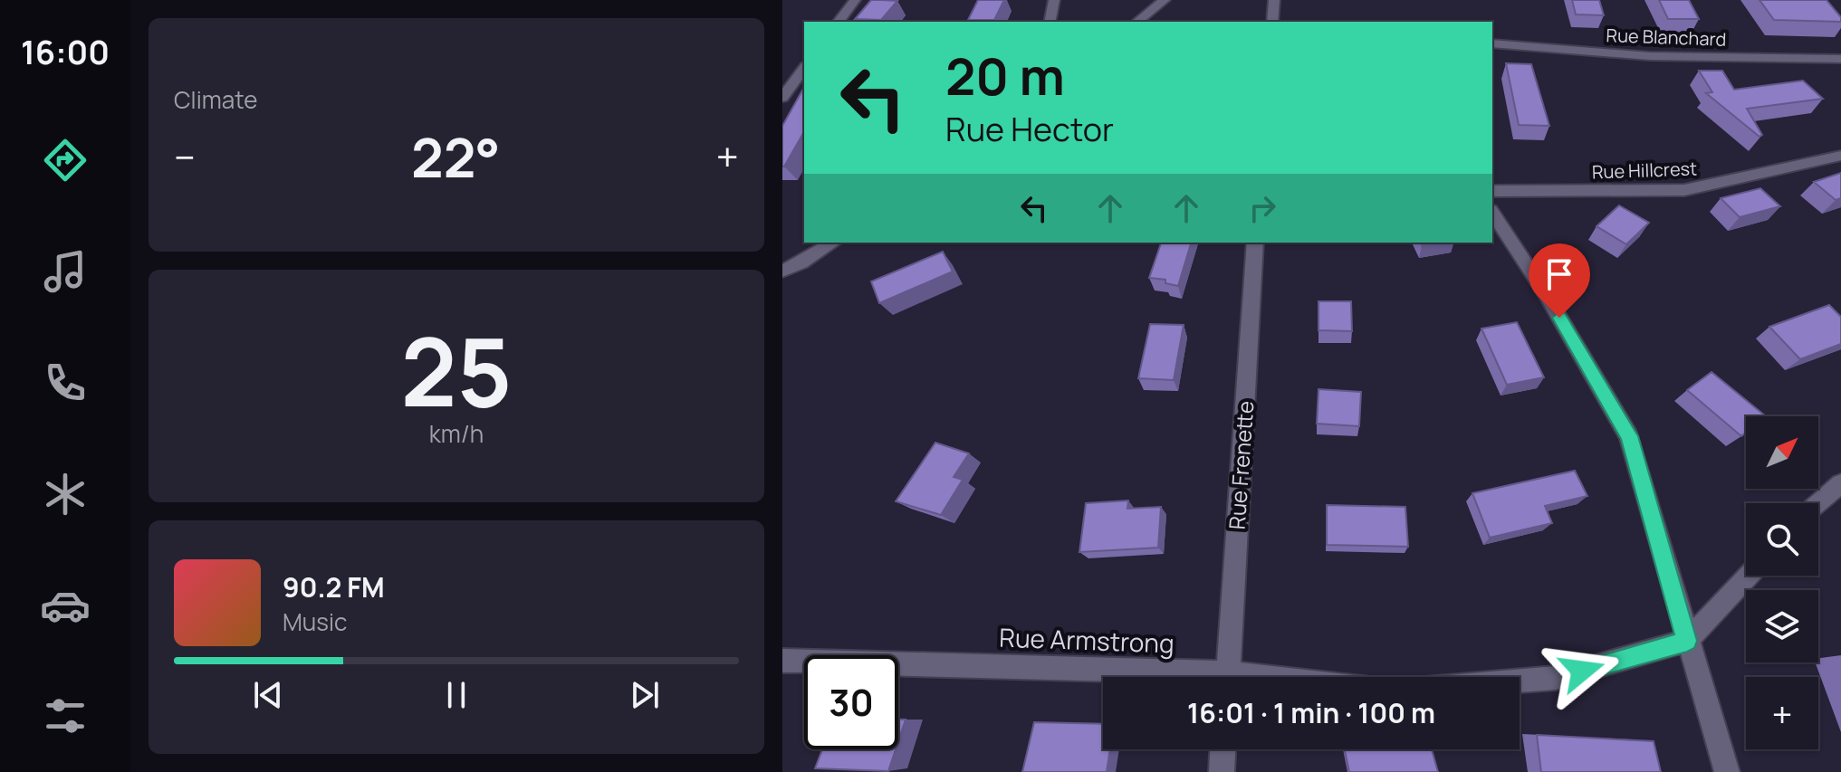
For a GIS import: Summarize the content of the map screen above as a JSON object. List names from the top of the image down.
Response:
{
  "streets": {
    "street": [
      "Rue Blanchard",
      "Rue Hillcrest",
      "Rue Frenette",
      "Rue Armstrong"
    ]
  },
  "north": "top right",
  "page": {
    "tabs": "16:00",
    "tile": [
      "Climate",
      ["25", "km/h"]
    ],
    "turn": ["20 m", "Rue Hector"],
    "heat": ["−", "22°", "+"],
    "map_buttons": "+",
    "song": ["90.2 FM", "Music"],
    "limit": "30",
    "trip": "16:01 · 1 min · 100 m"
  }
}
